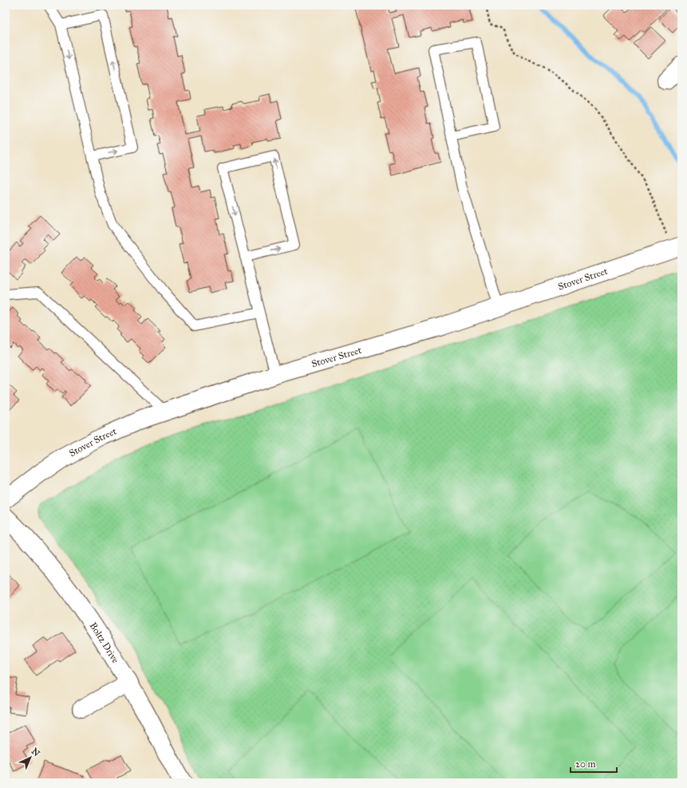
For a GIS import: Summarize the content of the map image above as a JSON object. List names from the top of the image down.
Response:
{
  "streets": {
    "street": ["Stover Street", "Boltz Drive"]
  },
  "scale_bar": "20 m",
  "north": "top right"
}
